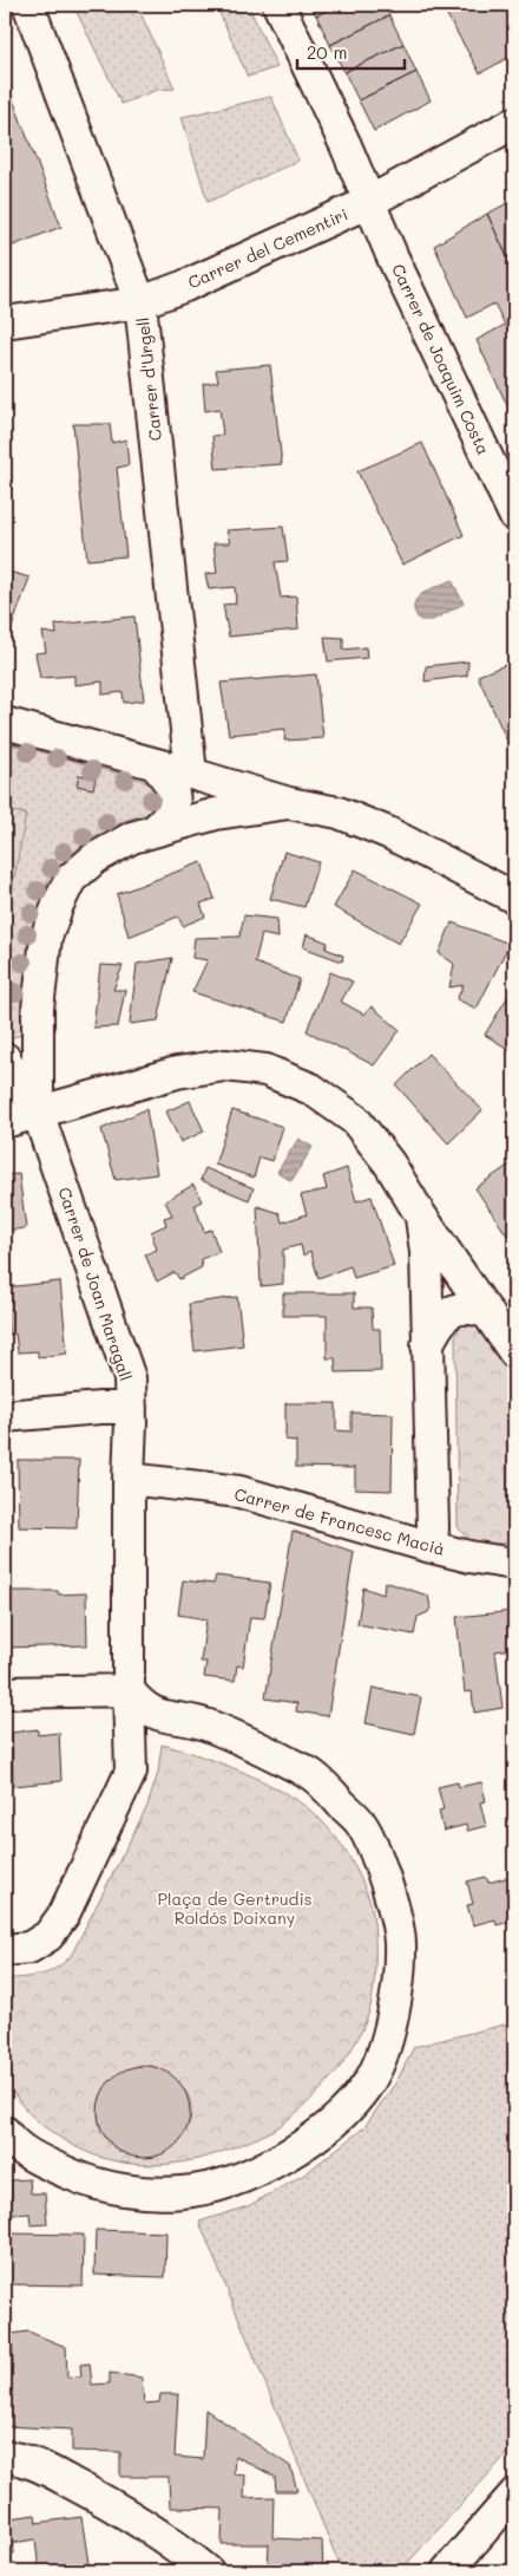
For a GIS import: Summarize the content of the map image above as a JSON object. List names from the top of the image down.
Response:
{
  "streets": {
    "street": [
      "Carrer del Cementiri",
      "Carrer de Joaquim Costa",
      "Carrer d'Urgell",
      "Carrer de Joan Maragall",
      "Carrer de Francesc Macià"
    ]
  },
  "crossings": [
    ["Carrer del Cementiri", "Carrer de Joaquim Costa"],
    ["Carrer del Cementiri", "Carrer d'Urgell"],
    ["Carrer d'Urgell", "Carrer de Joan Maragall"],
    ["Carrer de Joan Maragall", "Carrer de Francesc Macià"]
  ],
  "parks": ["Plaça de Gertrudis Roldós Doixany"],
  "scale_bar": "20 m"
}
